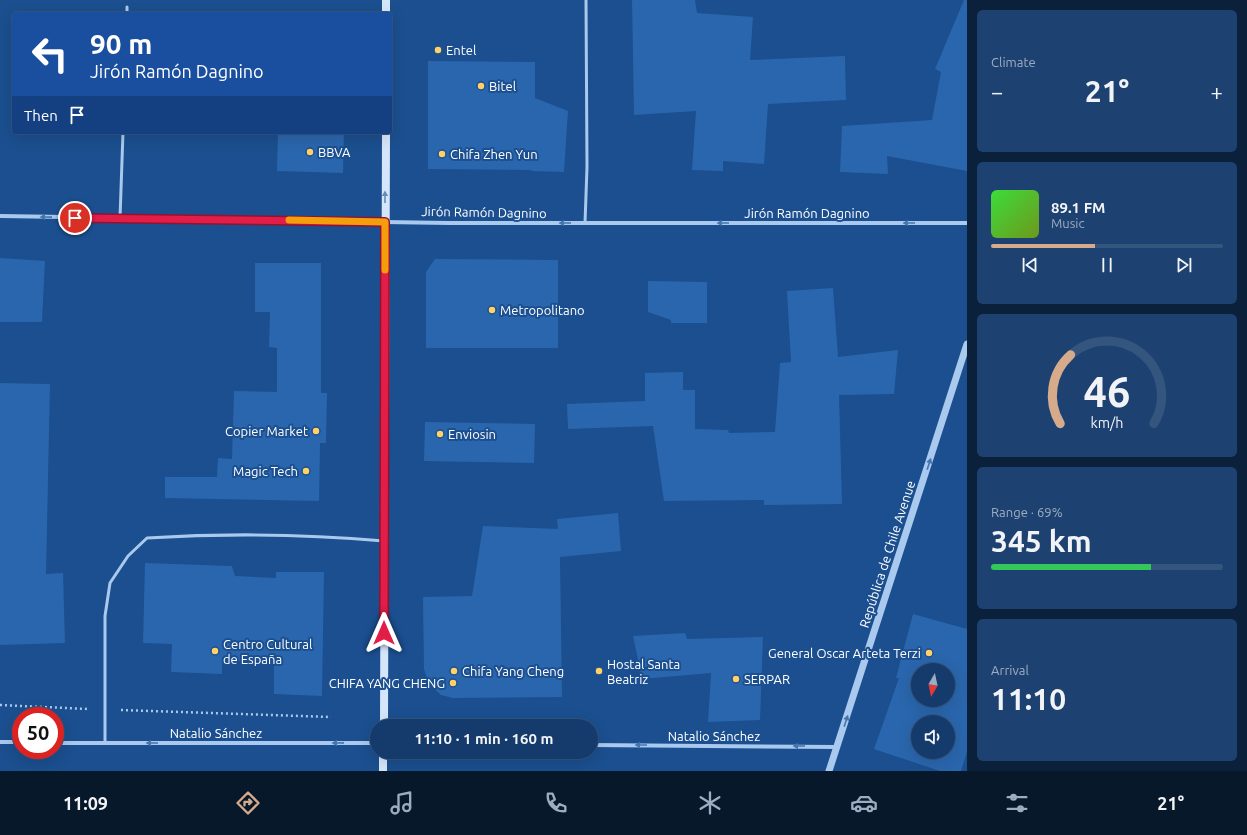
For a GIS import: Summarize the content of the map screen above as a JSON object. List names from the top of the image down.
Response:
{
  "streets": {
    "street": ["Jirón Ramón Dagnino", "República de Chile Avenue", "Natalio Sánchez"]
  },
  "crossings": [
    ["República de Chile Avenue", "Natalio Sánchez"]
  ],
  "one_way": ["Jirón Ramón Dagnino", "República de Chile Avenue", "Natalio Sánchez"],
  "places": [
    "Entel",
    "Bitel",
    "BBVA",
    "Chifa Zhen Yun",
    "Metropolitano",
    "Copier Market",
    "Enviosin",
    "Magic Tech",
    "Centro Cultural de España",
    "General Oscar Arteta Terzi",
    "Chifa Yang Cheng",
    "Hostal Santa Beatriz",
    "SERPAR",
    "CHIFA YANG CHENG"
  ],
  "north": "bottom",
  "page": {
    "tile": [
      "Climate",
      ["Range · 69%", "345 km"],
      ["Arrival", "11:10"]
    ],
    "turn": ["90 m", "Jirón Ramón Dagnino"],
    "heat": ["−", "21°", "+"],
    "then": "Then",
    "song": ["89.1 FM", "Music"],
    "limit": "50",
    "trip": "11:10 · 1 min · 160 m",
    "tabs": ["11:09", "21°"],
    "gauge": ["46", "km/h"]
  }
}
